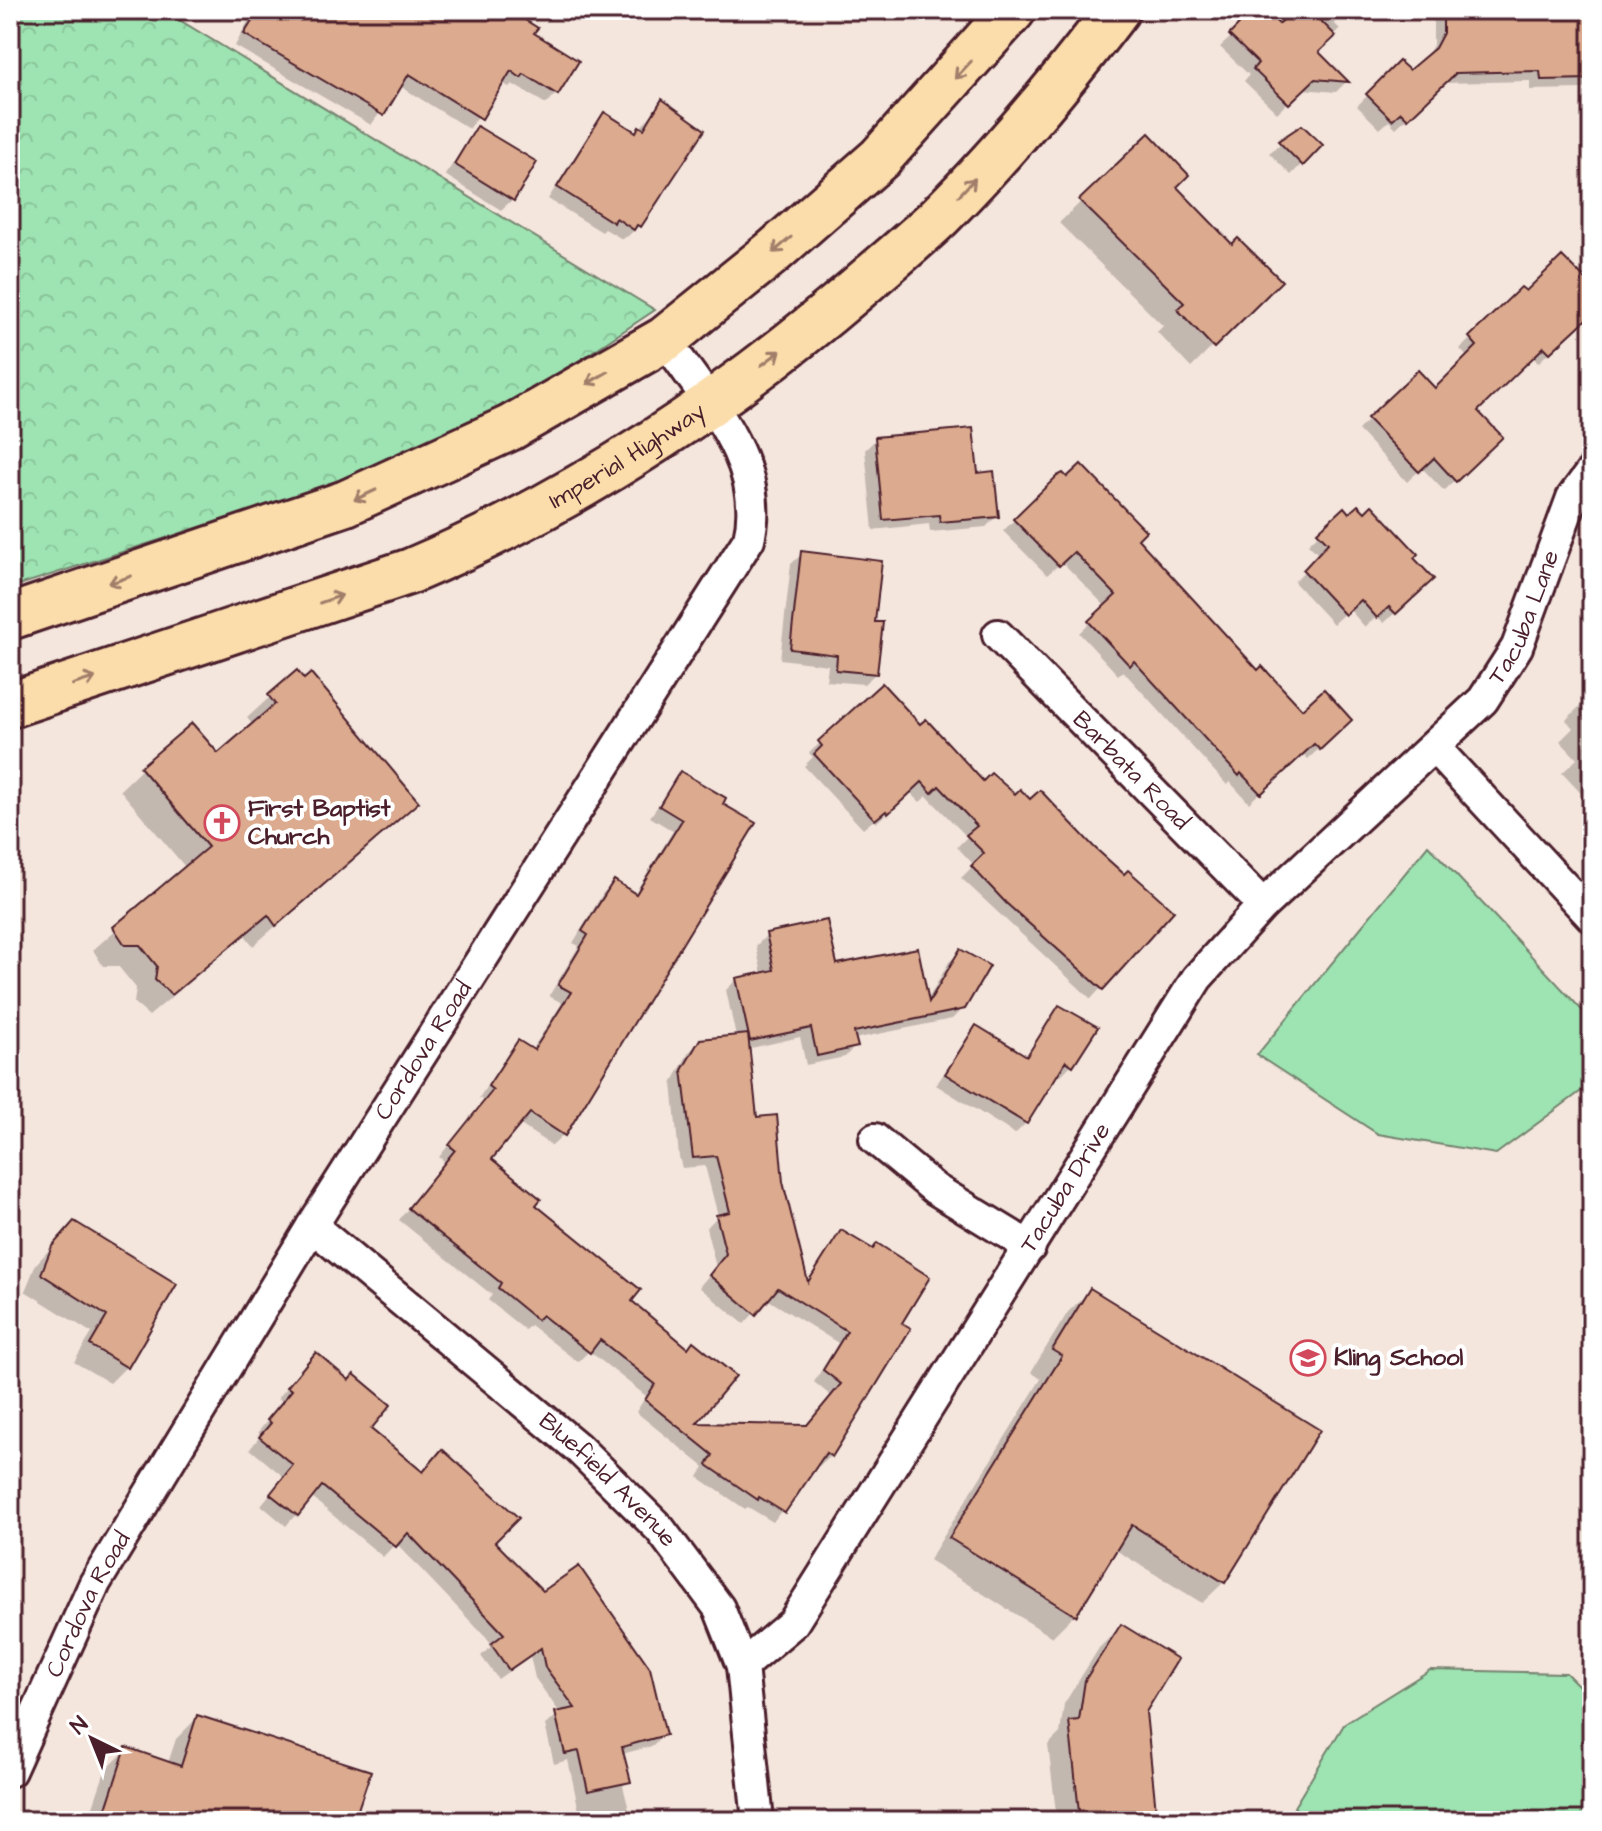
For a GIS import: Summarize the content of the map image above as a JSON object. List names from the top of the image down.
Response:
{
  "streets": {
    "main road": ["Imperial Highway"],
    "street": [
      "Tacuba Lane",
      "Barbata Road",
      "Cordova Road",
      "Tacuba Drive",
      "Bluefield Avenue"
    ]
  },
  "crossings": [
    ["Imperial Highway", "Cordova Road"],
    ["Tacuba Lane", "Tacuba Drive"],
    ["Barbata Road", "Tacuba Drive"],
    ["Cordova Road", "Bluefield Avenue"],
    ["Tacuba Drive", "Bluefield Avenue"]
  ],
  "places": {
    "church": ["First Baptist Church"],
    "school or university": ["Kling School"]
  },
  "north": "top left"
}
